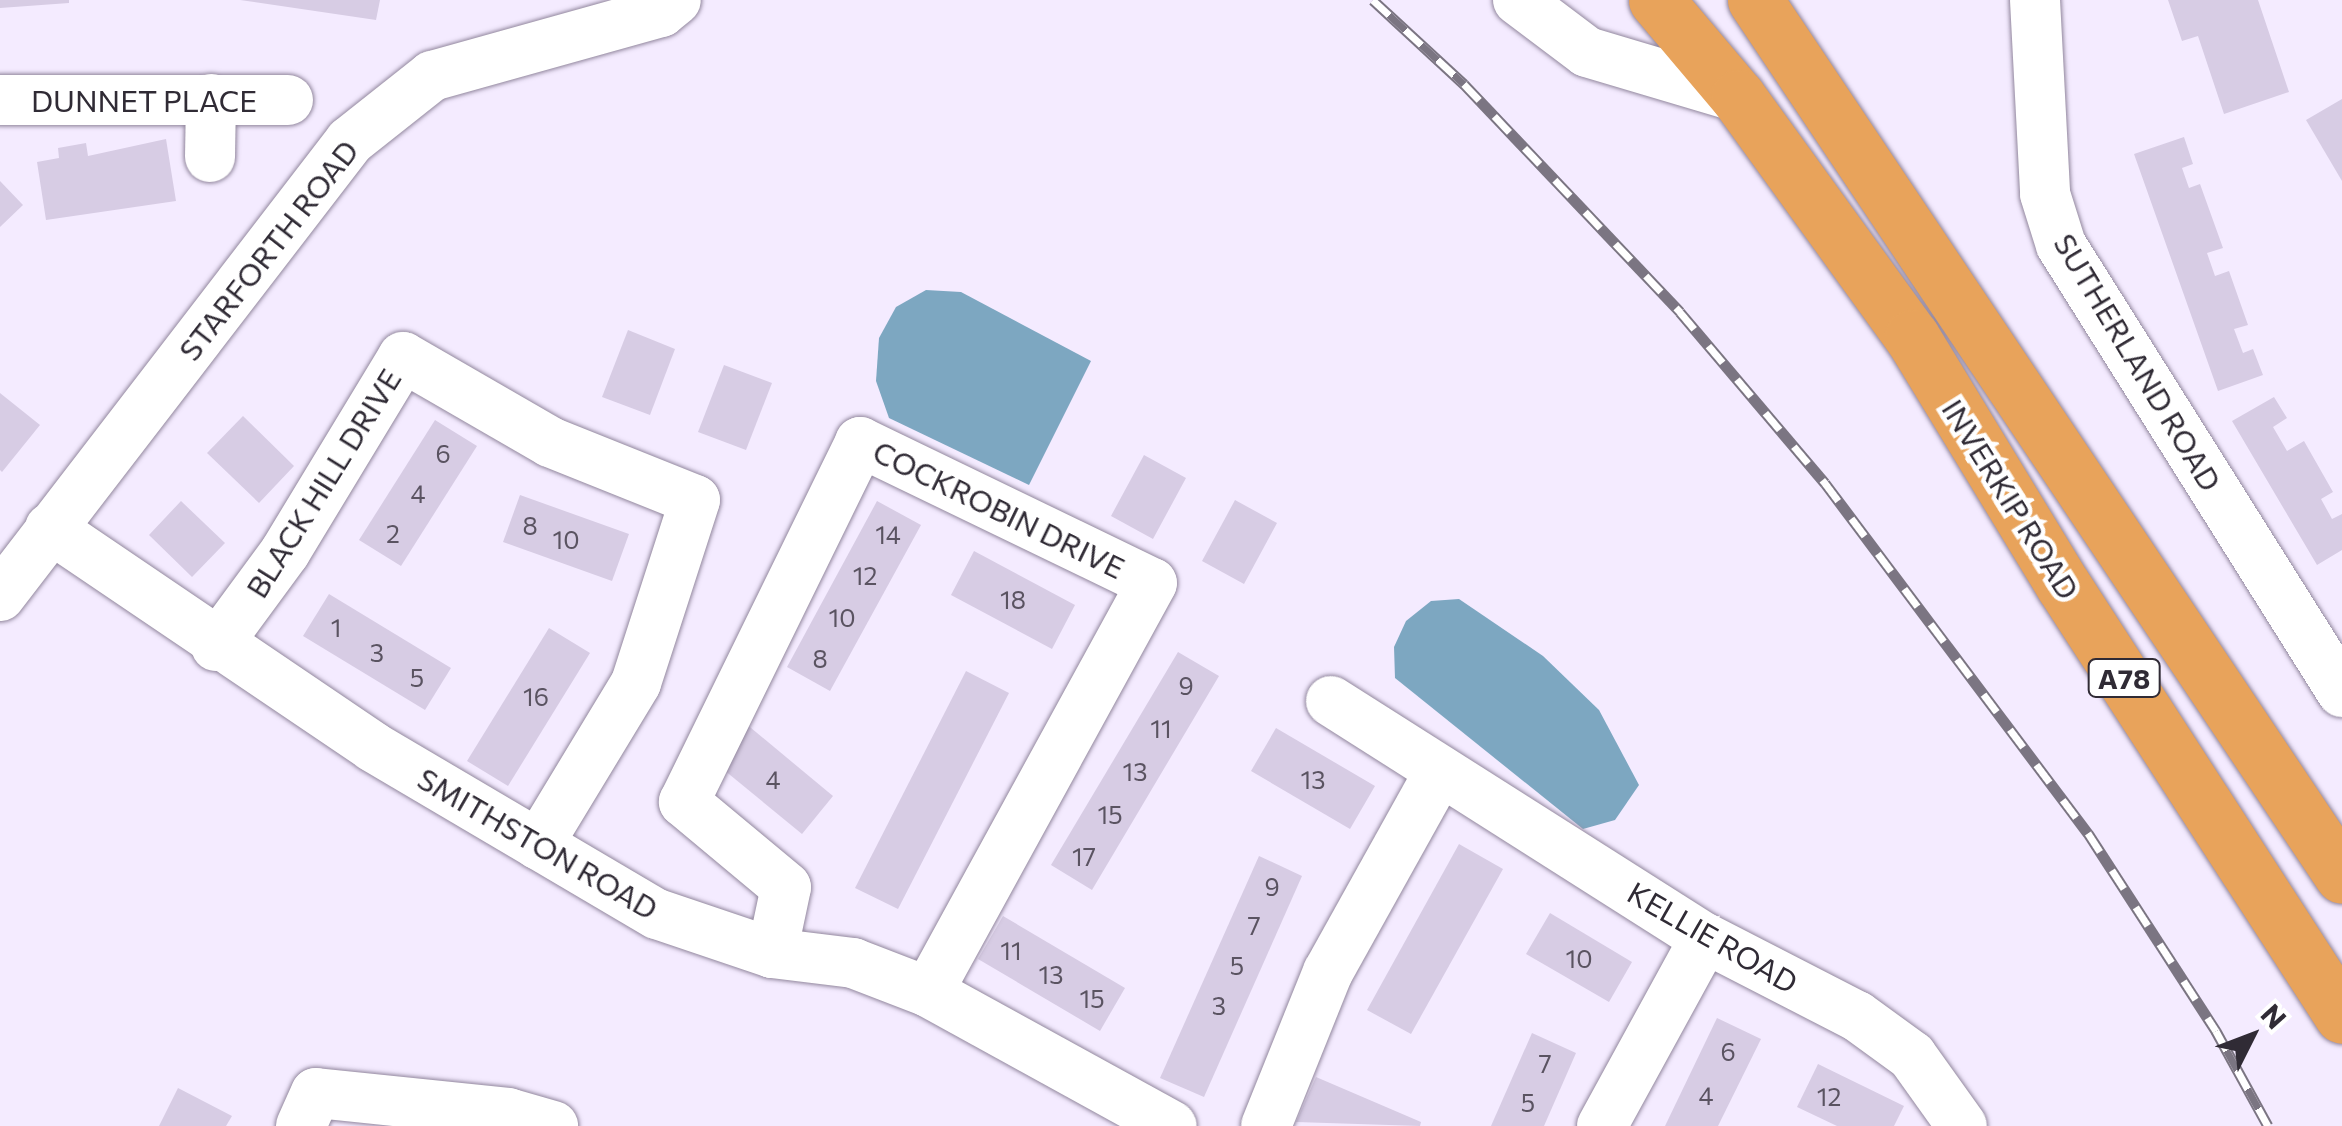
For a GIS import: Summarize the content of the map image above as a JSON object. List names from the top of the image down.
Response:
{
  "streets": {
    "highway": ["INVERKIP ROAD", "A78"],
    "street": [
      "DUNNET PLACE",
      "STARFORTH ROAD",
      "SUTHERLAND ROAD",
      "BLACK HILL DRIVE",
      "COCKROBIN DRIVE",
      "SMITHSTON ROAD",
      "KELLIE ROAD"
    ]
  },
  "crossings": [
    ["STARFORTH ROAD", "SMITHSTON ROAD"],
    ["BLACK HILL DRIVE", "SMITHSTON ROAD"],
    ["COCKROBIN DRIVE", "SMITHSTON ROAD"]
  ],
  "house_numbers": [
    "6",
    "4",
    "8",
    "2",
    "14",
    "10",
    "12",
    "18",
    "10",
    "1",
    "3",
    "8",
    "5",
    "9",
    "16",
    "11",
    "13",
    "4",
    "13",
    "15",
    "17",
    "9",
    "7",
    "11",
    "10",
    "5",
    "13",
    "15",
    "3",
    "6",
    "7",
    "4",
    "12",
    "5"
  ],
  "north": "top right"
}
